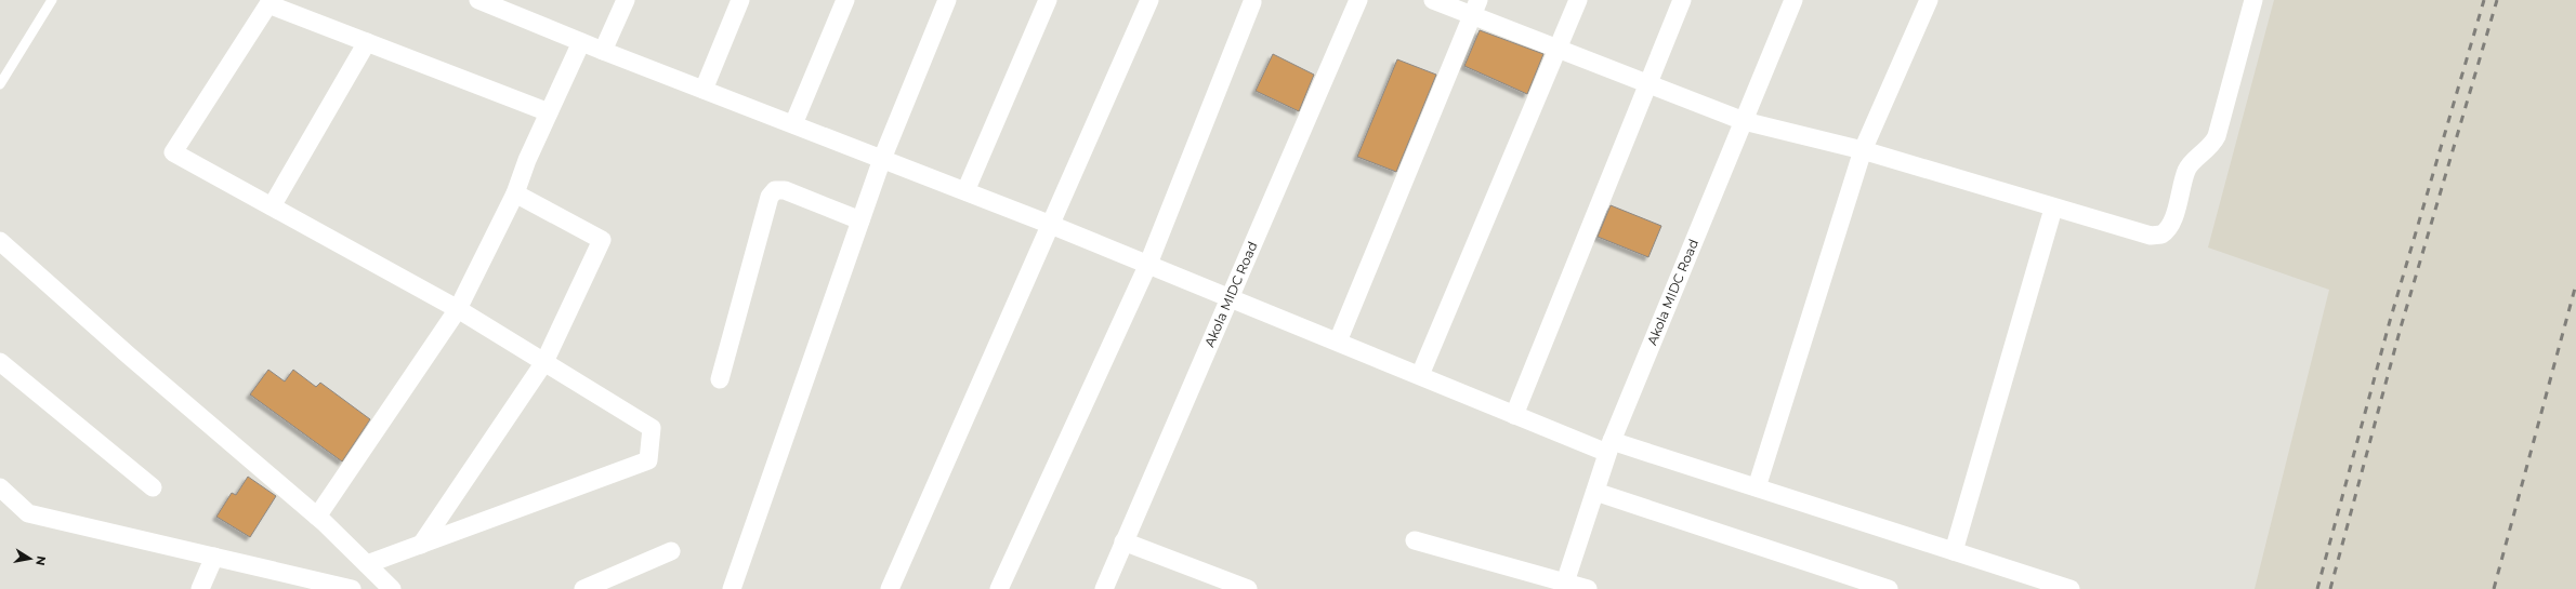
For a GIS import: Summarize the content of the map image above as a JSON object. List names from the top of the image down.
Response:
{
  "streets": {
    "street": ["Akola MIDC Road"]
  },
  "north": "right"
}
